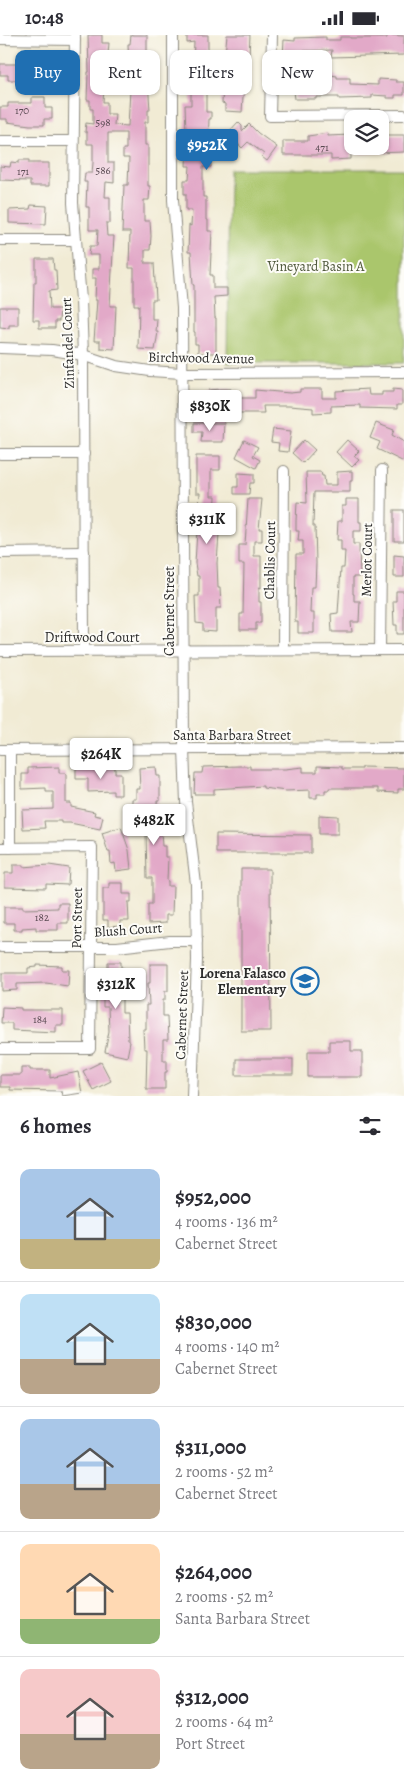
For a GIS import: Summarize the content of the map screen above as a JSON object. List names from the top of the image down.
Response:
{
  "streets": {
    "street": [
      "Zinfandel Court",
      "Birchwood Avenue",
      "Chablis Court",
      "Merlot Court",
      "Cabernet Street",
      "Driftwood Court",
      "Santa Barbara Street",
      "Port Street",
      "Blush Court"
    ]
  },
  "crossings": [
    ["Zinfandel Court", "Birchwood Avenue"],
    ["Zinfandel Court", "Driftwood Court"],
    ["Birchwood Avenue", "Cabernet Street"],
    ["Chablis Court", "Driftwood Court"],
    ["Merlot Court", "Driftwood Court"],
    ["Cabernet Street", "Driftwood Court"],
    ["Cabernet Street", "Santa Barbara Street"],
    ["Cabernet Street", "Blush Court"],
    ["Port Street", "Blush Court"]
  ],
  "parks": ["Vineyard Basin A"],
  "places": {
    "school or university": ["Lorena Falasco Elementary"]
  },
  "house_numbers": [
    "170",
    "598",
    "471",
    "586",
    "171",
    "182",
    "184"
  ],
  "page": {
    "status": "10:48",
    "chip": [
      "Buy",
      "Rent",
      "Filters",
      "New"
    ],
    "price": [
      "$952K",
      "$830K",
      "$311K",
      "$264K",
      "$482K",
      "$312K"
    ],
    "heading": "6 homes",
    "list": [
      {
        "name": "$952,000",
        "note": "4 rooms · 136 m² · Cabernet Street"
      },
      {
        "name": "$830,000",
        "note": "4 rooms · 140 m² · Cabernet Street"
      },
      {
        "name": "$311,000",
        "note": "2 rooms · 52 m² · Cabernet Street"
      },
      {
        "name": "$264,000",
        "note": "2 rooms · 52 m² · Santa Barbara Street"
      },
      {
        "name": "$312,000",
        "note": "2 rooms · 64 m² · Port Street"
      }
    ]
  }
}
